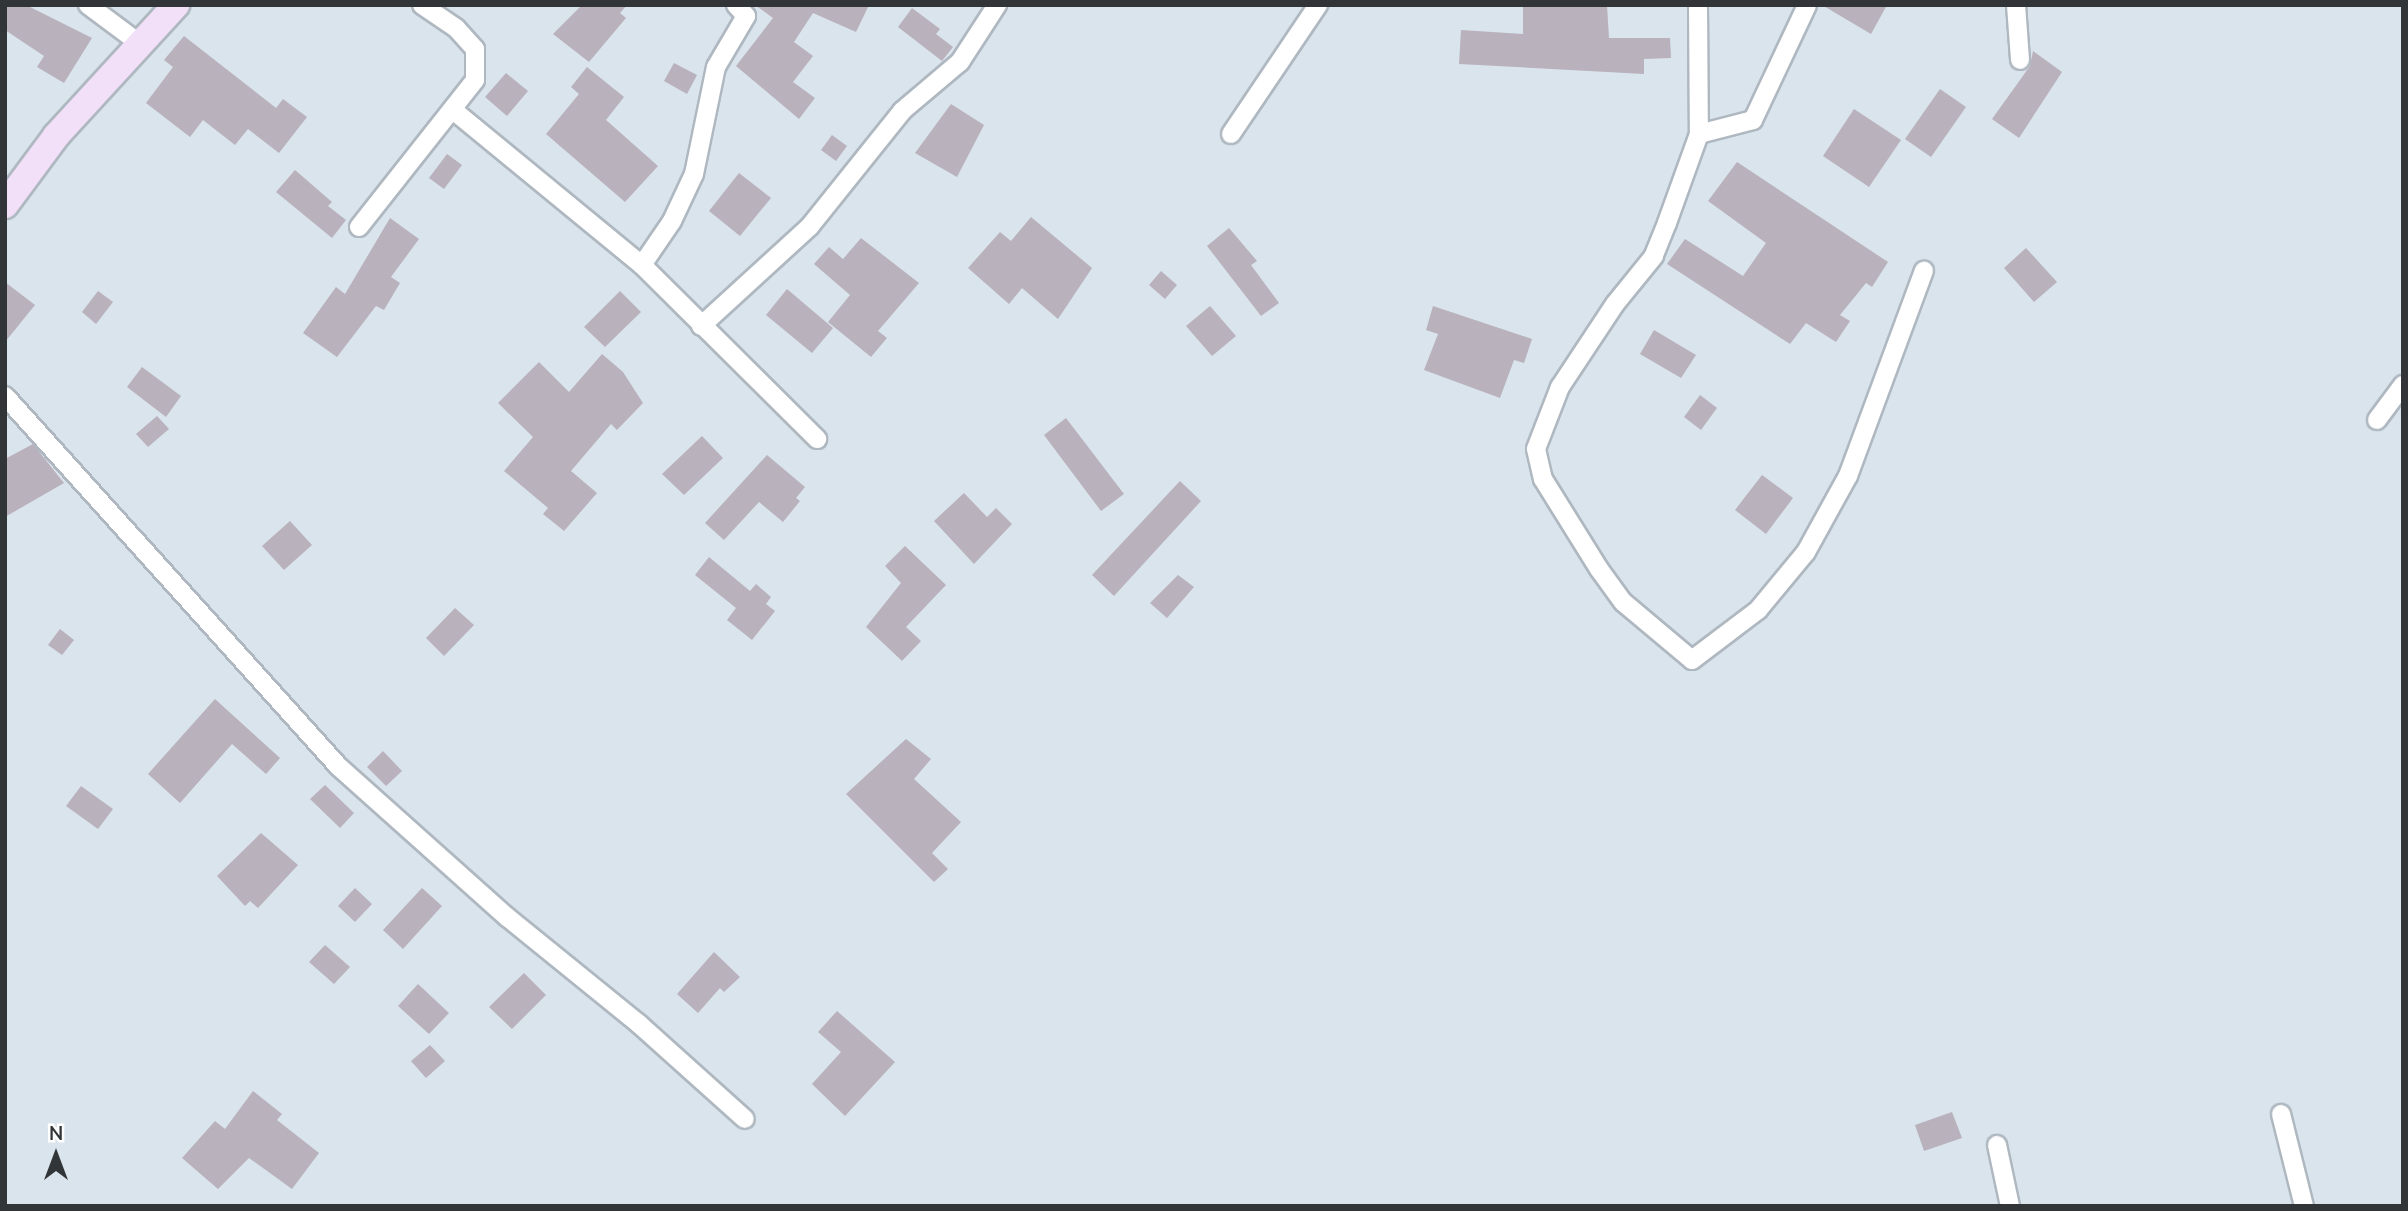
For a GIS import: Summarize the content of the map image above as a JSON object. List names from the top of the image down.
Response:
{
  "north": "top"
}
